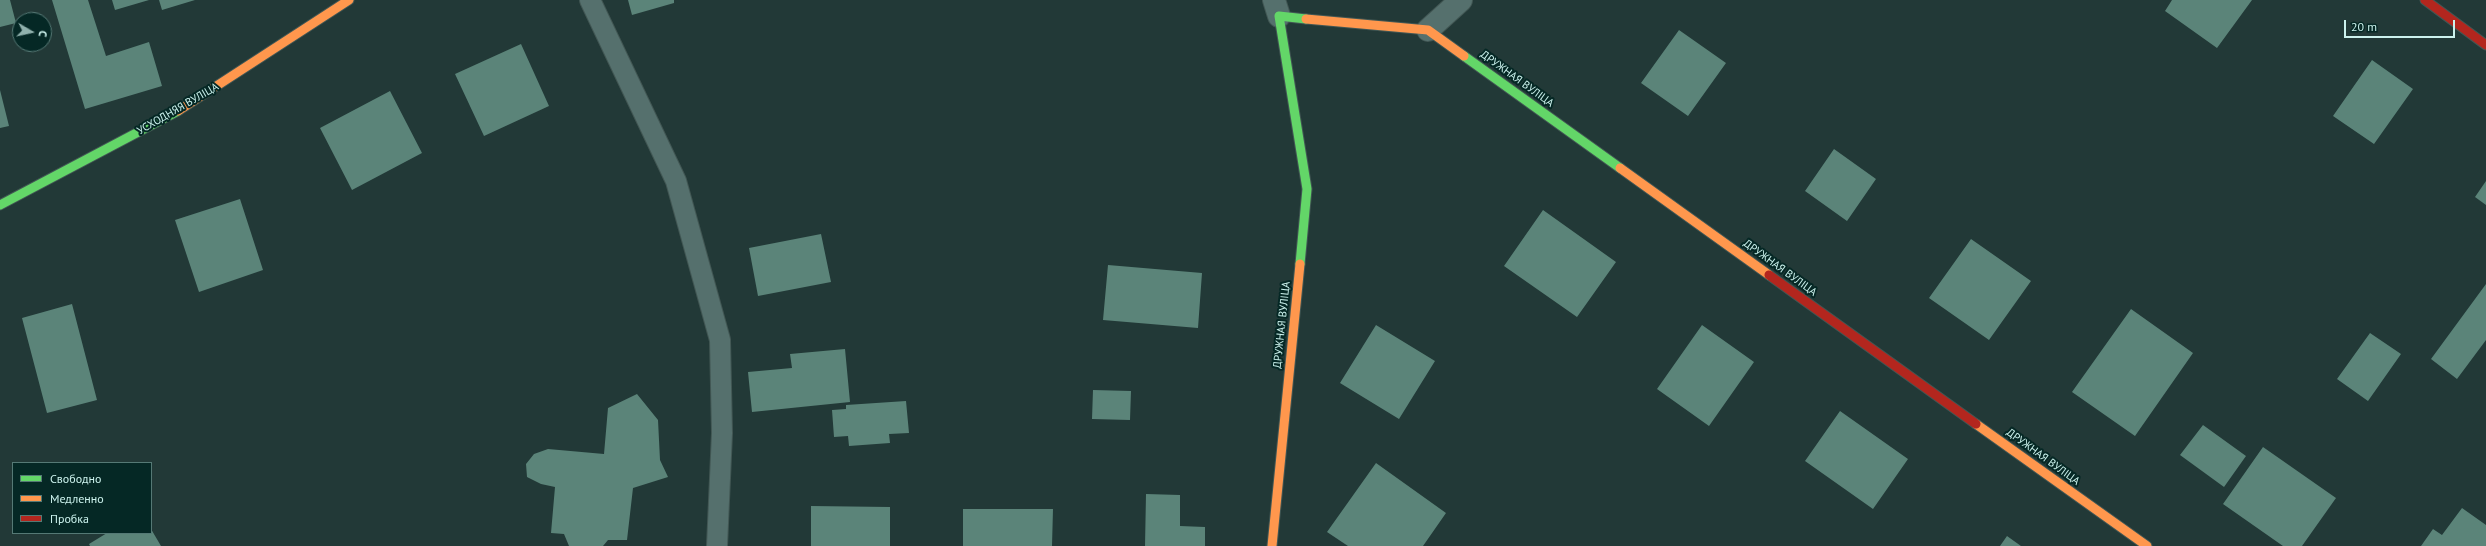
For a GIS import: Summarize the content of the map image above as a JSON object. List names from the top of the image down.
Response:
{
  "streets": {
    "street": ["ДРУЖНАЯ ВУЛІЦА", "УСХОДНЯЯ ВУЛІЦА"]
  },
  "legend": ["Свободно", "Медленно", "Пробка"],
  "scale_bar": "20 m",
  "north": "right"
}
